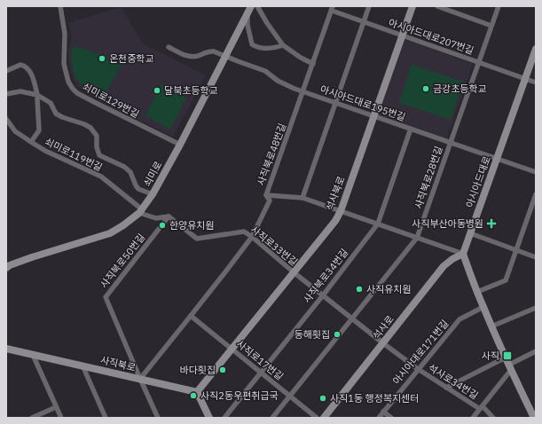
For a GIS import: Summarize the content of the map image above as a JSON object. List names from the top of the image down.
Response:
{
  "streets": {
    "main road": [
      "쇠미로",
      "아시아드대로",
      "석사북로",
      "석사로",
      "사직북로"
    ],
    "street": [
      "아시아드대로207번길",
      "쇠미로129번길",
      "아시아드대로195번길",
      "쇠미로119번길",
      "사직북로48번길",
      "사직북로28번길",
      "사직로33번길",
      "사직북로50번길",
      "사직북로34번길",
      "아시아대로171번길",
      "사직로17번길",
      "석사로34번길"
    ]
  },
  "crossings": [
    ["아시아드대로207번길", "사직북로48번길"],
    ["아시아드대로207번길", "사직북로28번길"],
    ["아시아드대로207번길", "아시아드대로"],
    ["아시아드대로207번길", "석사북로"],
    ["쇠미로129번길", "쇠미로"],
    ["아시아드대로195번길", "사직북로48번길"],
    ["아시아드대로195번길", "쇠미로"],
    ["아시아드대로195번길", "사직북로28번길"],
    ["아시아드대로195번길", "아시아드대로"],
    ["아시아드대로195번길", "석사북로"],
    ["아시아드대로195번길", "사직북로34번길"],
    ["쇠미로119번길", "쇠미로"],
    ["사직북로48번길", "사직로33번길"],
    ["사직북로48번길", "사직북로50번길"],
    ["사직북로48번길", "사직로17번길"],
    ["사직북로48번길", "사직북로"],
    ["사직북로28번길", "사직로33번길"],
    ["사직북로28번길", "사직로17번길"],
    ["아시아드대로", "석사로"],
    ["석사북로", "사직로33번길"],
    ["석사북로", "사직로17번길"],
    ["석사북로", "사직북로"],
    ["사직로33번길", "사직북로50번길"],
    ["사직로33번길", "사직북로34번길"],
    ["사직로33번길", "석사로"],
    ["사직로33번길", "석사로34번길"],
    ["사직북로50번길", "사직북로"],
    ["사직북로34번길", "사직로17번길"],
    ["석사로", "석사로34번길"],
    ["아시아대로171번길", "석사로34번길"]
  ],
  "places": {
    "other": [
      "온천중학교",
      "금강초등학교",
      "달북초등학교",
      "한양유치원",
      "사직유치원",
      "동해횟집",
      "바다횟집",
      "사직2동우편취급국",
      "사직1동 행정복지센터"
    ],
    "health": ["사직부산아동병원"],
    "transit": ["사직"]
  }
}
